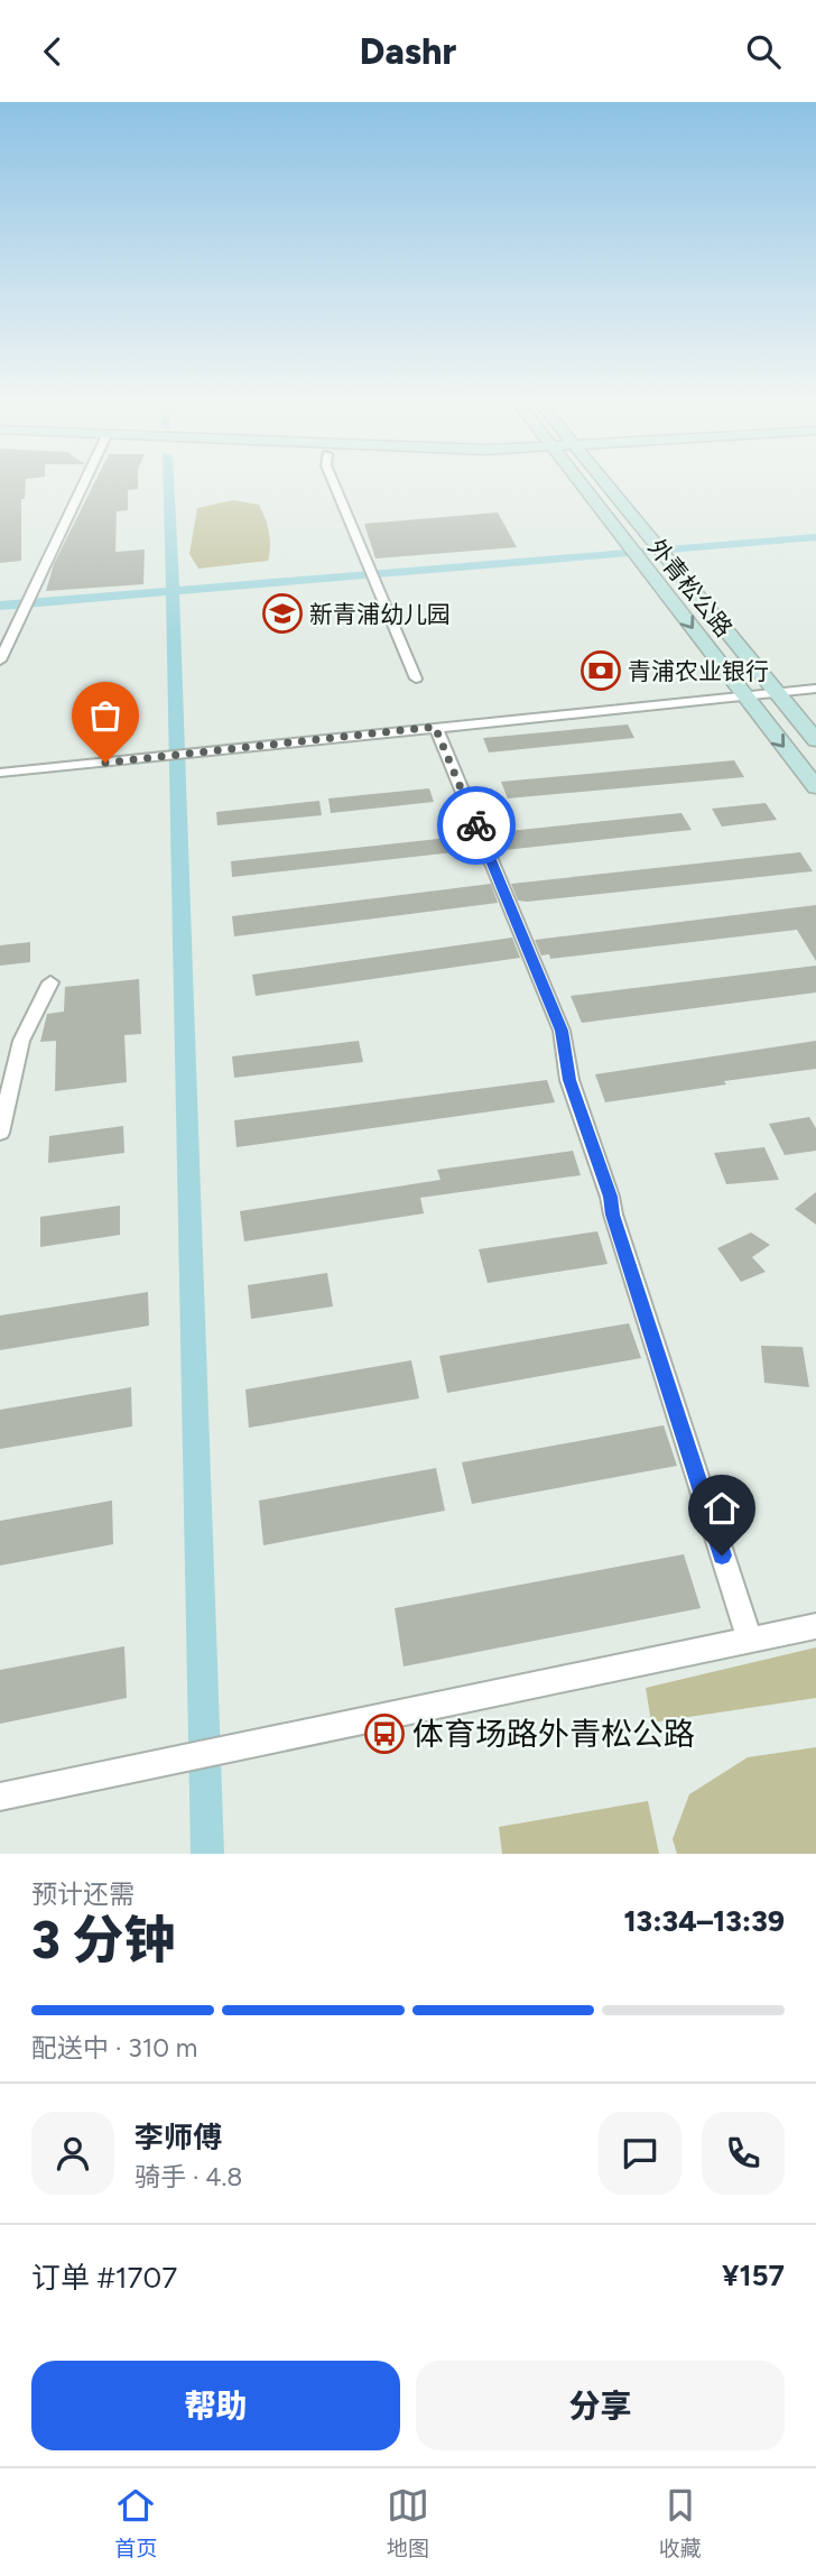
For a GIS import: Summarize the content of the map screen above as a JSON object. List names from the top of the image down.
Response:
{
  "streets": {
    "main road": ["外青松公路"]
  },
  "places": {
    "school or university": ["新青浦幼儿园"],
    "bank": ["青浦农业银行"],
    "bus stop": ["体育场路外青松公路"]
  },
  "page": {
    "header": "Dashr",
    "heading": ["3 分钟", "预计还需", "13:34–13:39"],
    "panel": [
      "李师傅",
      "骑手 · 4.8",
      "订单 #1707",
      "¥157"
    ],
    "bar": "配送中 · 310 m",
    "buttons": ["帮助", "分享"],
    "tabs": ["首页", "地图", "收藏"]
  }
}
